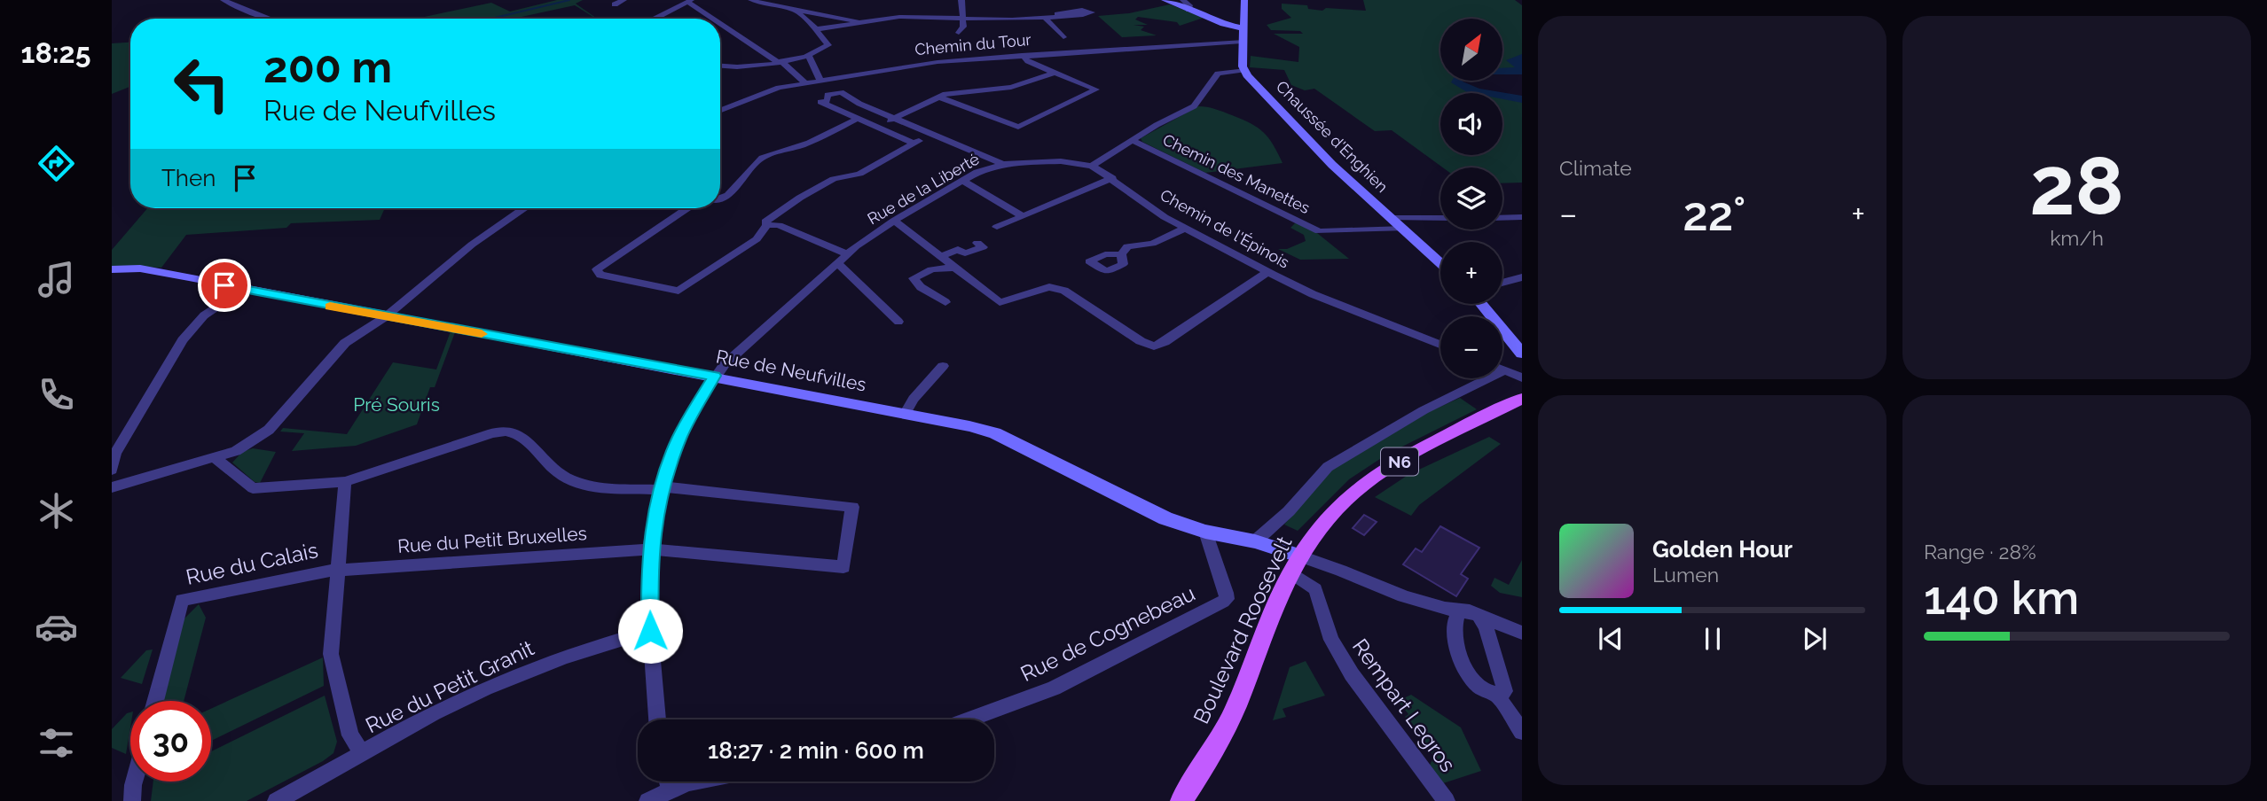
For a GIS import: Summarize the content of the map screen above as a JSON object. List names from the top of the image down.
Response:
{
  "streets": {
    "main road": [
      "Chaussée d'Enghien",
      "Rue de Neufvilles",
      "N6",
      "Boulevard Roosevelt"
    ],
    "street": [
      "Chemin du Tour",
      "Chemin des Manettes",
      "Rue de la Liberté",
      "Chemin de l'Épinois",
      "Rue du Petit Bruxelles",
      "Rue du Calais",
      "Rue de Cognebeau",
      "Rue du Petit Granit",
      "Rempart Legros"
    ]
  },
  "crossings": [
    ["Chaussée d'Enghien", "Chemin des Manettes"],
    ["Rue de la Liberté", "Chemin de l'Épinois"],
    ["Rue de la Liberté", "Rue de Neufvilles"],
    ["Rue de la Liberté", "Rue du Petit Bruxelles"],
    ["Rue de la Liberté", "Rue du Petit Granit"],
    ["Rue de Neufvilles", "Boulevard Roosevelt"],
    ["Rue de Neufvilles", "Rue de Cognebeau"],
    ["Rue de Neufvilles", "Rempart Legros"],
    ["Rue du Petit Bruxelles", "Rue du Calais"],
    ["Boulevard Roosevelt", "Rempart Legros"]
  ],
  "parks": ["Pré Souris"],
  "north": "top right",
  "page": {
    "tabs": "18:25",
    "tile": [
      "Climate",
      ["28", "km/h"],
      ["Range · 28%", "140 km"]
    ],
    "map_buttons": ["+", "−"],
    "turn": ["200 m", "Rue de Neufvilles"],
    "then": "Then",
    "heat": ["−", "22°", "+"],
    "song": ["Golden Hour", "Lumen"],
    "limit": "30",
    "trip": "18:27 · 2 min · 600 m"
  }
}
